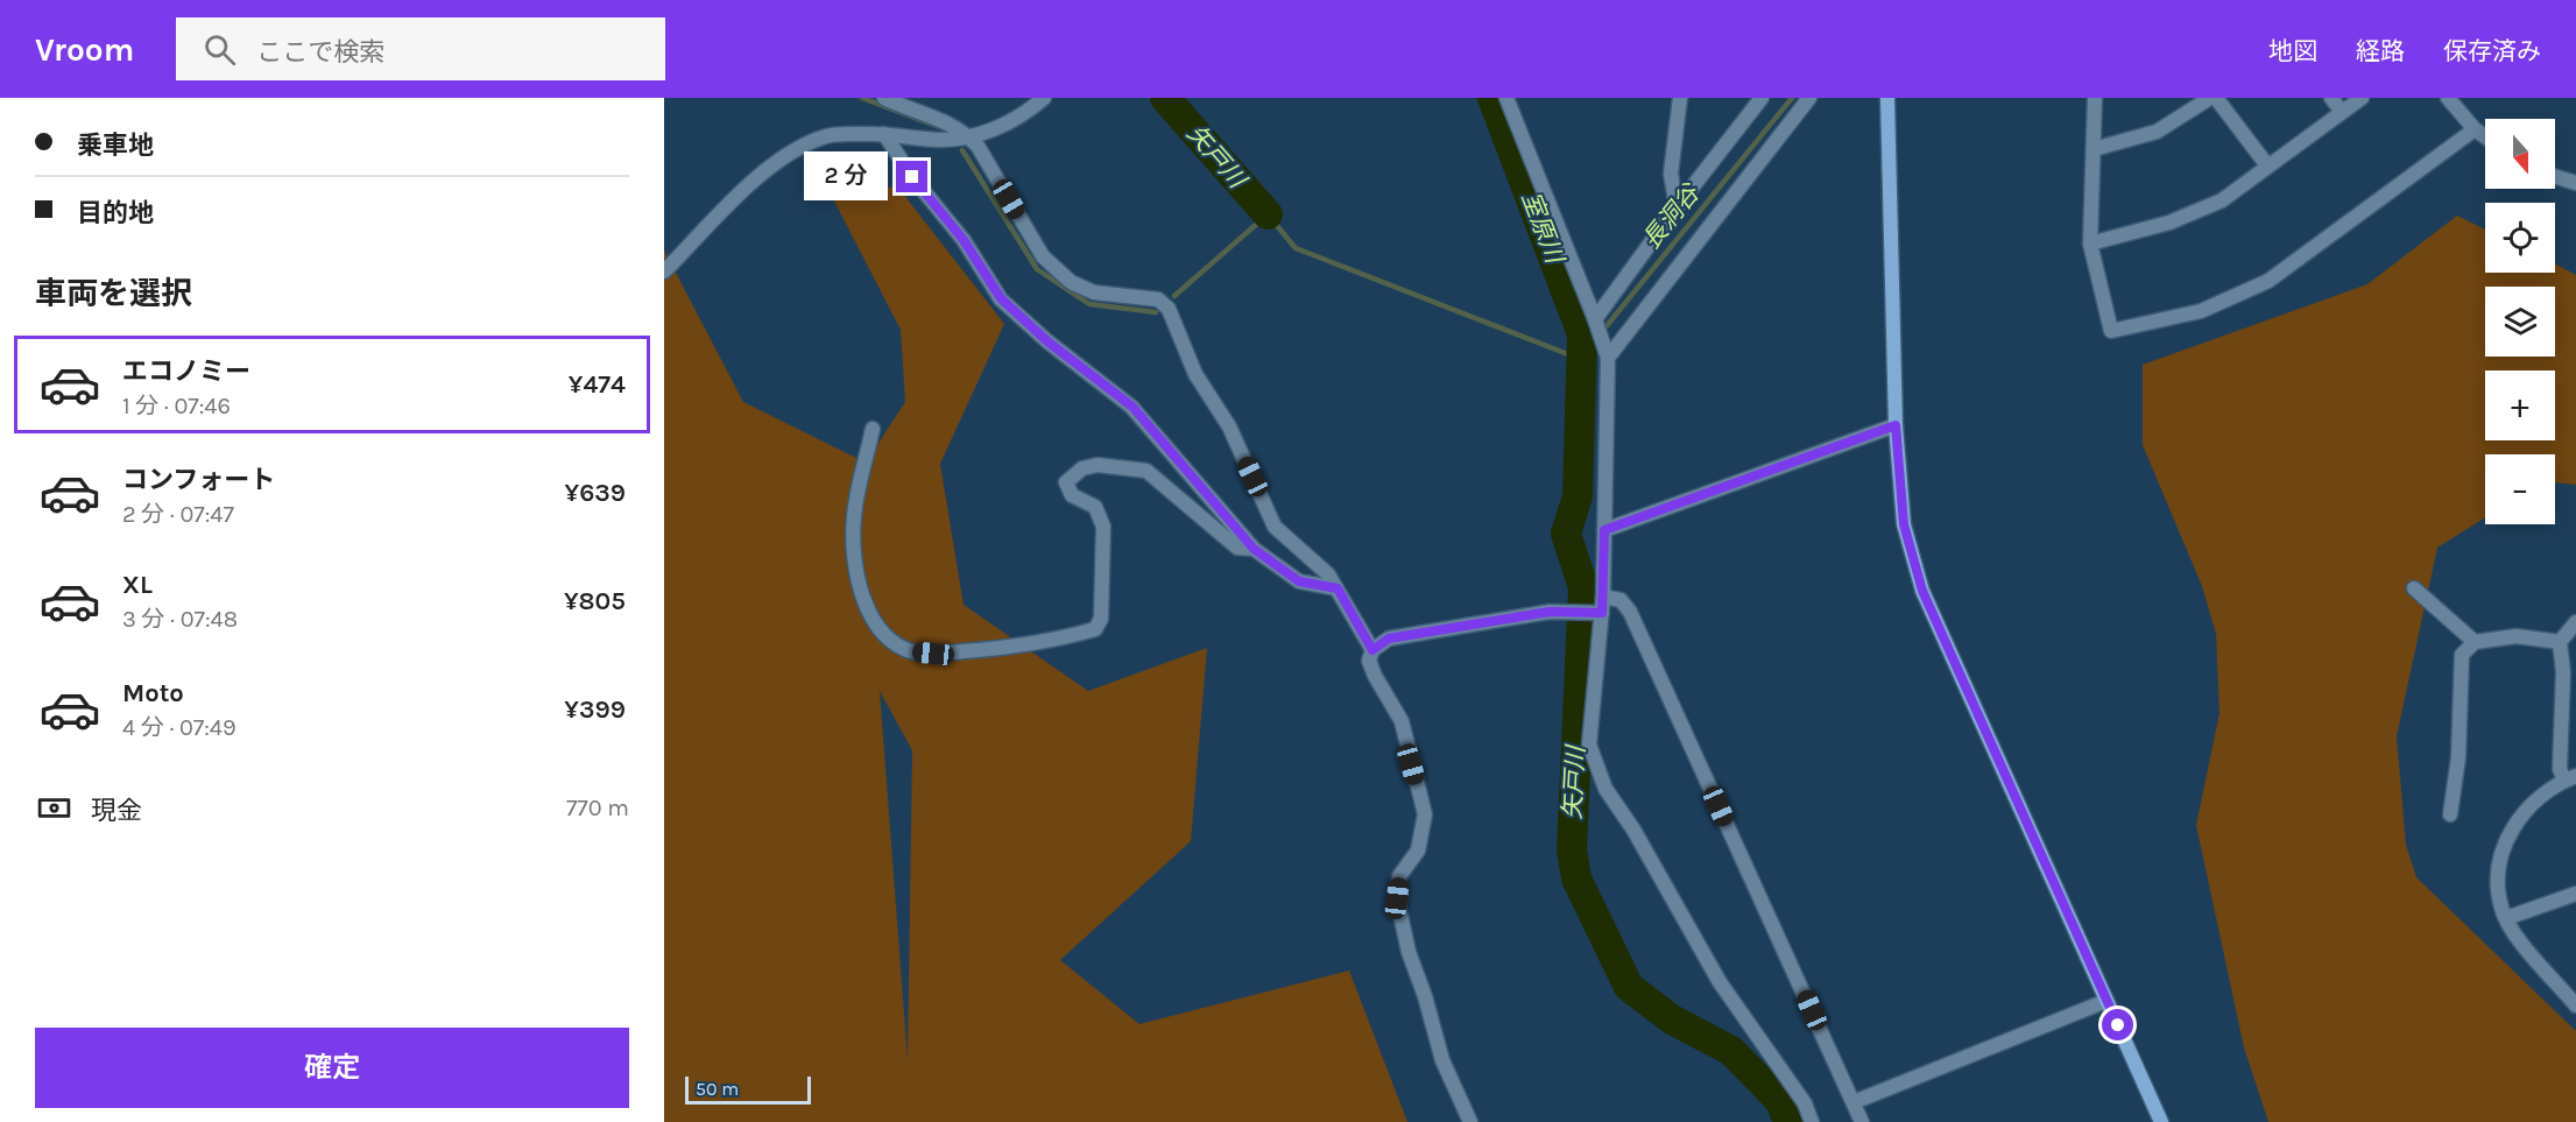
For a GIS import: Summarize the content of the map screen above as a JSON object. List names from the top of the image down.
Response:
{
  "water": ["矢戸川", "長洞谷", "室原川"],
  "scale_bar": "50 m",
  "north": "bottom",
  "page": {
    "header": "Vroom",
    "search": "ここで検索",
    "nav": ["地図", "経路", "保存済み"],
    "banner": ["乗車地", "目的地"],
    "map_buttons": ["+", "−"],
    "bubble": "2 分",
    "heading": "車両を選択",
    "list": [
      {
        "name": "エコノミー",
        "note": "1 分 · 07:46",
        "value": "¥474"
      },
      {
        "name": "コンフォート",
        "note": "2 分 · 07:47",
        "value": "¥639"
      },
      {
        "name": "XL",
        "note": "3 分 · 07:48",
        "value": "¥805"
      },
      {
        "name": "Moto",
        "note": "4 分 · 07:49",
        "value": "¥399"
      }
    ],
    "pay": ["現金", "770 m"],
    "buttons": "確定",
    "scale": "50 m"
  }
}
